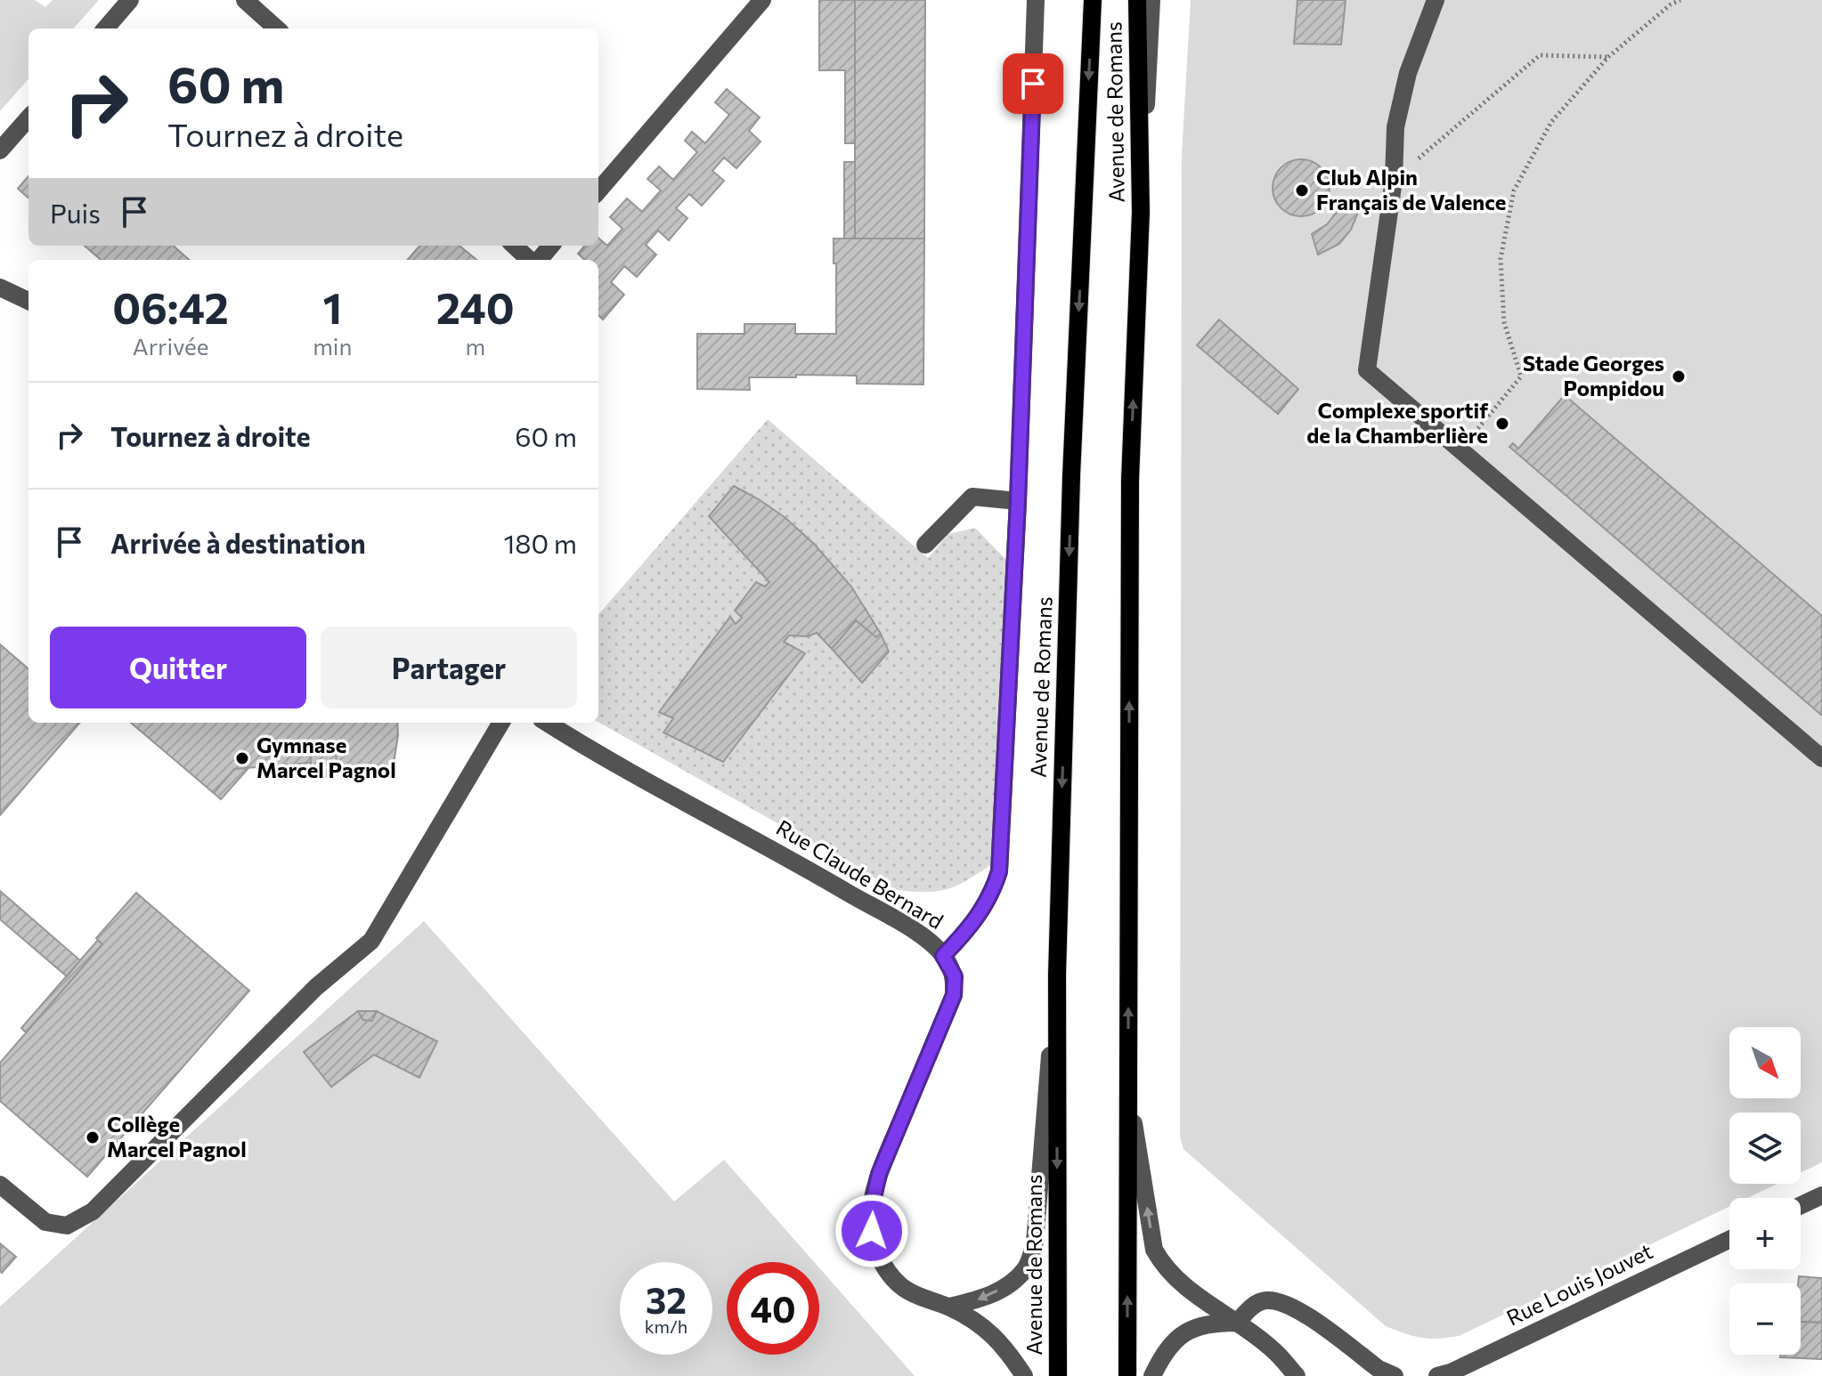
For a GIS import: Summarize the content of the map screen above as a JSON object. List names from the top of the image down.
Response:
{
  "streets": {
    "main road": ["Avenue de Romans"],
    "street": ["Rue Claude Bernard", "Rue Louis Jouvet"]
  },
  "places": [
    "Club Alpin Français de Valence",
    "Stade Georges Pompidou",
    "Complexe sportif de la Chamberlière",
    "Gymnase Marcel Pagnol",
    "Collège Marcel Pagnol"
  ],
  "north": "bottom right",
  "page": {
    "turn": ["60 m", "Tournez à droite"],
    "then": "Puis",
    "eta": [
      "06:42",
      "Arrivée",
      "1",
      "min",
      "240",
      "m"
    ],
    "list": [
      {
        "name": "Tournez à droite",
        "value": "60 m"
      },
      {
        "name": "Arrivée à destination",
        "value": "180 m"
      }
    ],
    "buttons": ["Quitter", "Partager"],
    "map_buttons": ["+", "−"],
    "speed": "32 km/h",
    "limit": "40"
  }
}
